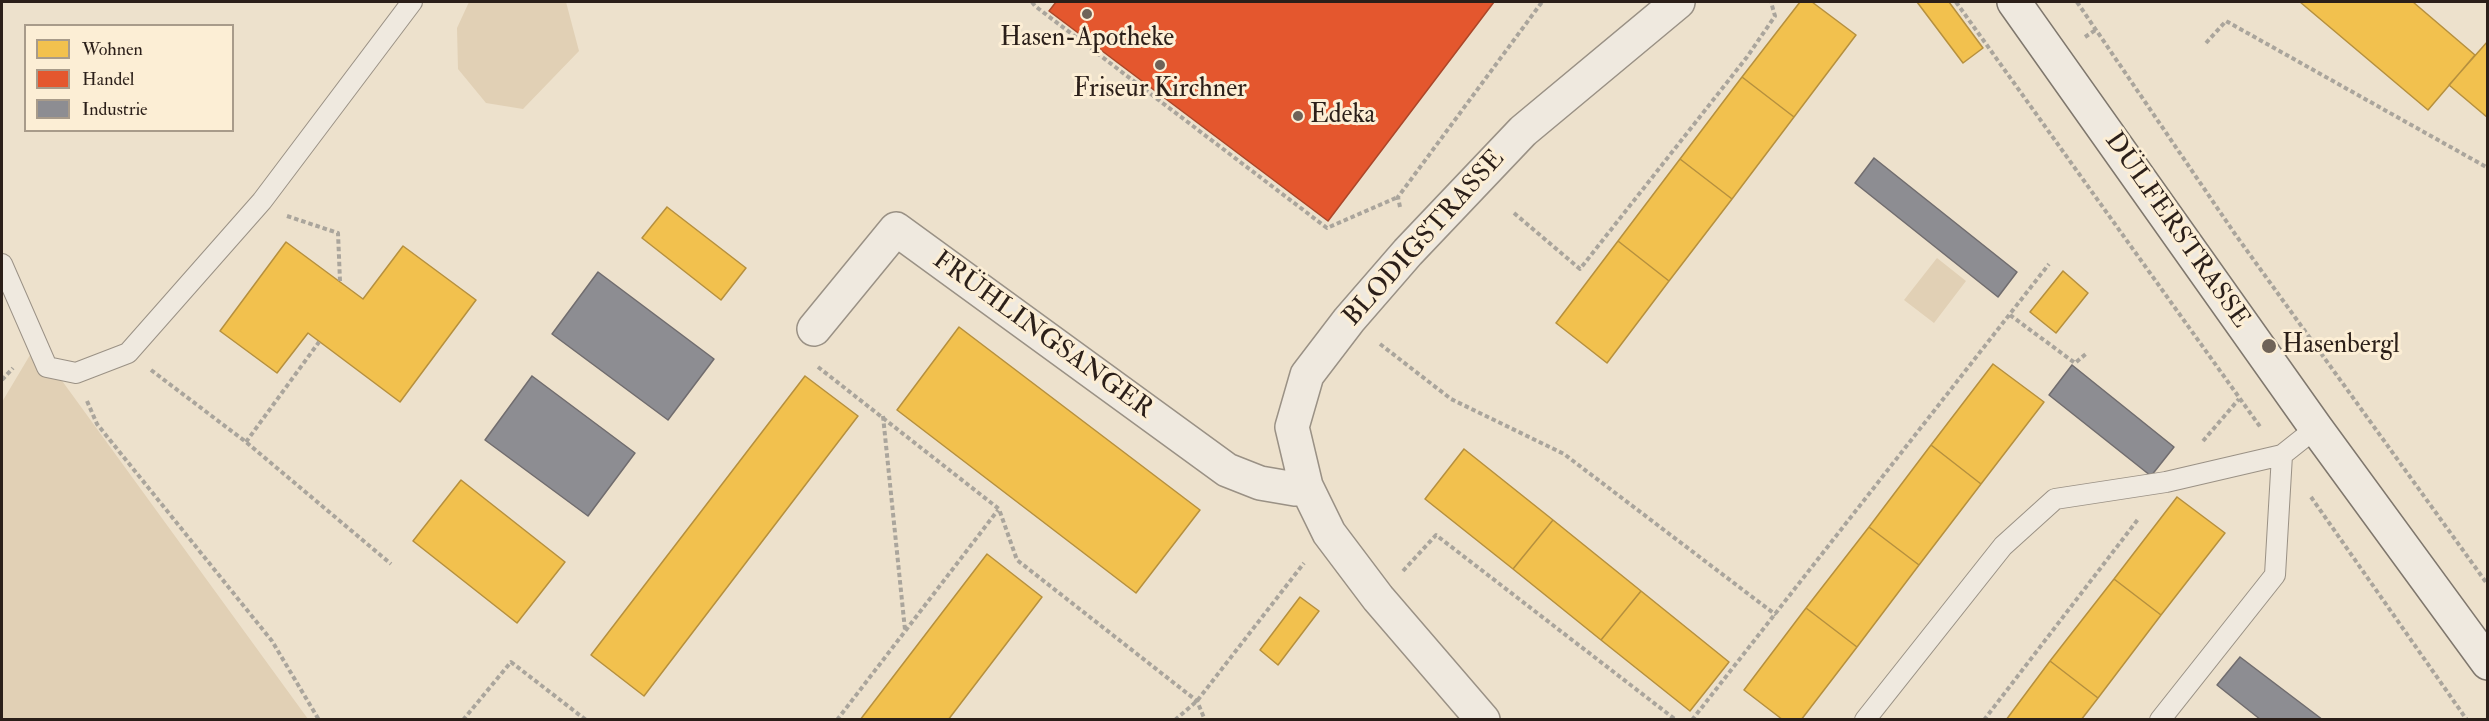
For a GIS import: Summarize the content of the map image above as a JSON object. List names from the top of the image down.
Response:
{
  "streets": {
    "street": ["DÜLFERSTRASSE", "BLODIGSTRASSE", "FRÜHLINGSANGER"]
  },
  "crossings": [
    ["BLODIGSTRASSE", "FRÜHLINGSANGER"]
  ],
  "places": [
    "Hasen-Apotheke",
    "Friseur Kirchner",
    "Edeka",
    "Hasenbergl"
  ],
  "legend": ["Wohnen", "Handel", "Industrie"]
}
